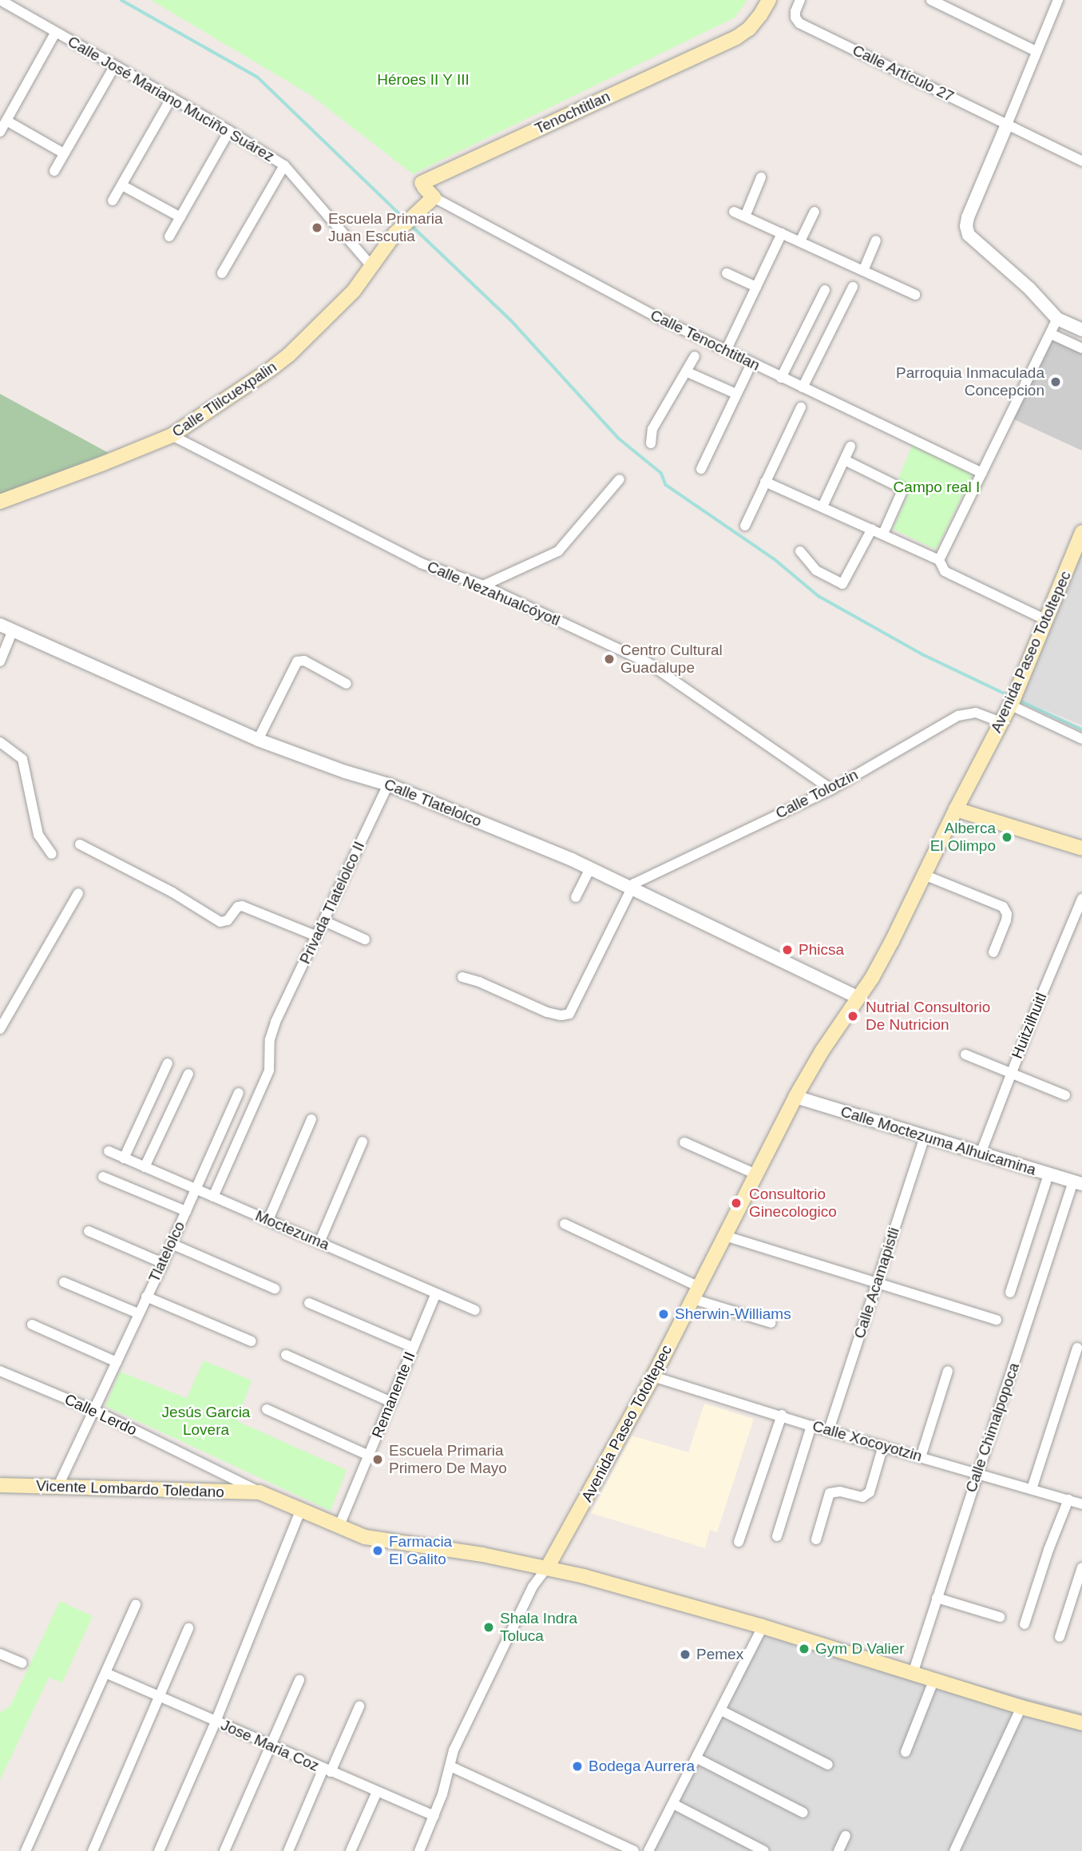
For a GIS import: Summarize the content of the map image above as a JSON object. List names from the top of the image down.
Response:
{
  "streets": {
    "main road": [
      "Tenochtitlan",
      "Calle Tlilcuexpalin",
      "Avenida Paseo Totoltepec",
      "Vicente Lombardo Toledano"
    ],
    "street": [
      "Calle Artículo 27",
      "Calle José Mariano Muciño Suárez",
      "Calle Tenochtitlan",
      "Calle Nezahualcóyotl",
      "Calle Tolotzin",
      "Calle Tlatelolco",
      "Privada Tlatelolco II",
      "Huitzilhuitl",
      "Calle Moctezuma Alhuicamina",
      "Moctezuma",
      "Tlatelolco",
      "Calle Acamapistli",
      "Remanente II",
      "Calle Lerdo",
      "Calle Chimalpopoca",
      "Calle Xocoyotzin",
      "Jose Maria Coz"
    ]
  },
  "crossings": [
    ["Calle José Mariano Muciño Suárez", "Calle Tlilcuexpalin"],
    ["Tenochtitlan", "Calle Tenochtitlan"],
    ["Tenochtitlan", "Calle Tlilcuexpalin"],
    ["Calle Tlilcuexpalin", "Calle Nezahualcóyotl"],
    ["Calle Nezahualcóyotl", "Calle Tolotzin"],
    ["Avenida Paseo Totoltepec", "Calle Tolotzin"],
    ["Avenida Paseo Totoltepec", "Calle Tlatelolco"],
    ["Avenida Paseo Totoltepec", "Calle Moctezuma Alhuicamina"],
    ["Avenida Paseo Totoltepec", "Calle Xocoyotzin"],
    ["Calle Tolotzin", "Calle Tlatelolco"],
    ["Calle Tlatelolco", "Privada Tlatelolco II"],
    ["Privada Tlatelolco II", "Moctezuma"],
    ["Huitzilhuitl", "Calle Moctezuma Alhuicamina"],
    ["Calle Moctezuma Alhuicamina", "Calle Acamapistli"],
    ["Calle Moctezuma Alhuicamina", "Calle Chimalpopoca"],
    ["Moctezuma", "Tlatelolco"],
    ["Moctezuma", "Remanente II"],
    ["Tlatelolco", "Calle Lerdo"],
    ["Tlatelolco", "Vicente Lombardo Toledano"],
    ["Calle Acamapistli", "Calle Xocoyotzin"],
    ["Calle Lerdo", "Vicente Lombardo Toledano"],
    ["Calle Chimalpopoca", "Calle Xocoyotzin"]
  ],
  "parks": ["Héroes II Y III", "Campo real I", "Jesús Garcia Lovera"],
  "places": [
    "Escuela Primaria Juan Escutia",
    "Parroquia Inmaculada Concepcion",
    "Centro Cultural Guadalupe",
    "Alberca El Olimpo",
    "Phicsa",
    "Nutrial Consultorio De Nutricion",
    "Consultorio Ginecologico",
    "Sherwin-Williams",
    "Escuela Primaria Primero De Mayo",
    "Farmacia El Galito",
    "Shala Indra Toluca",
    "Gym D Valier",
    "Pemex",
    "Bodega Aurrera"
  ]
}
